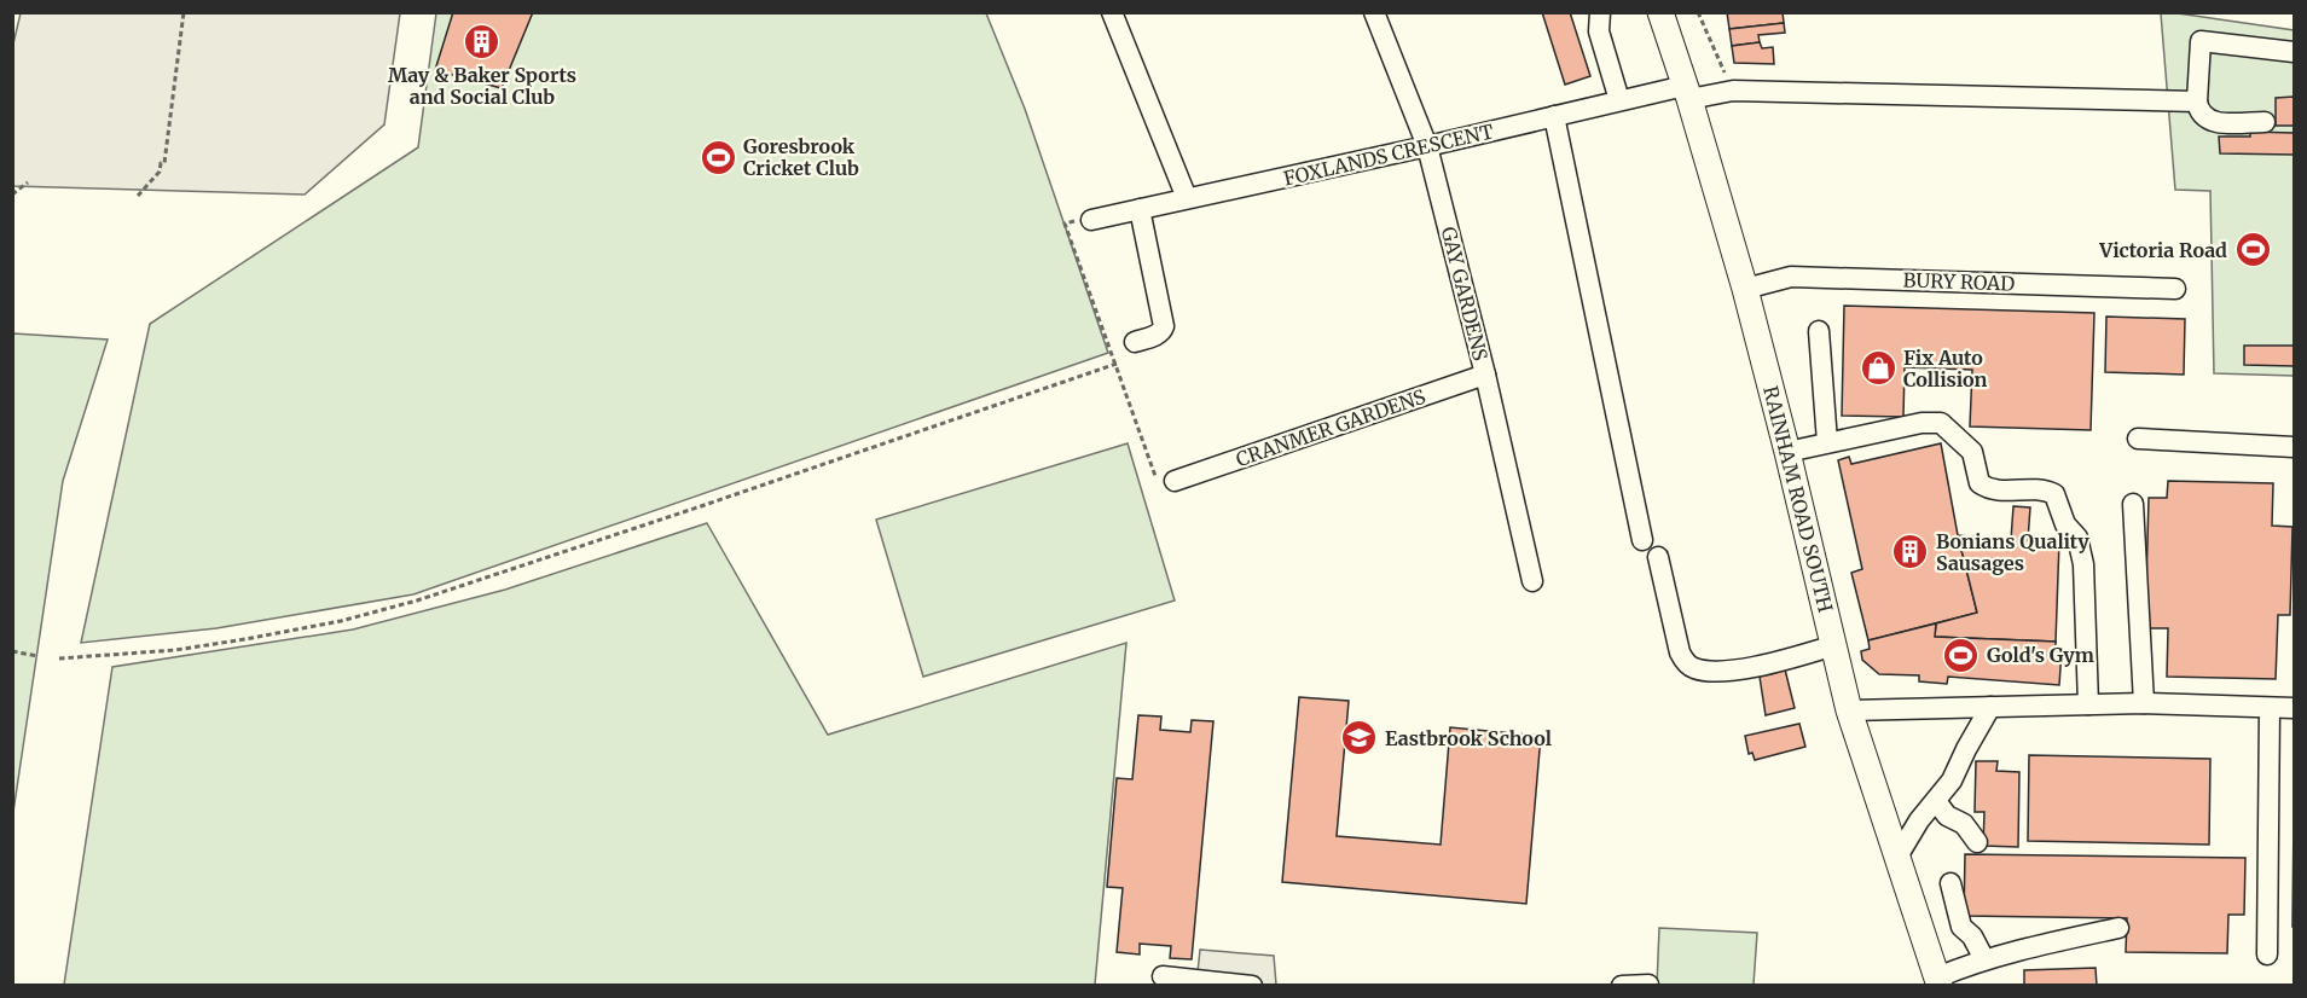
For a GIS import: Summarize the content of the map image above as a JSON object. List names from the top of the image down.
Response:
{
  "streets": {
    "main road": ["RAINHAM ROAD SOUTH"],
    "street": [
      "FOXLANDS CRESCENT",
      "BURY ROAD",
      "GAY GARDENS",
      "CRANMER GARDENS"
    ]
  },
  "crossings": [
    ["FOXLANDS CRESCENT", "GAY GARDENS"],
    ["FOXLANDS CRESCENT", "RAINHAM ROAD SOUTH"],
    ["BURY ROAD", "RAINHAM ROAD SOUTH"],
    ["GAY GARDENS", "CRANMER GARDENS"]
  ],
  "places": {
    "building": ["May & Baker Sports and Social Club", "Bonians Quality Sausages"],
    "sports": ["Goresbrook Cricket Club", "Victoria Road", "Gold's Gym"],
    "shop": ["Fix Auto Collision"],
    "school or university": ["Eastbrook School"]
  }
}
